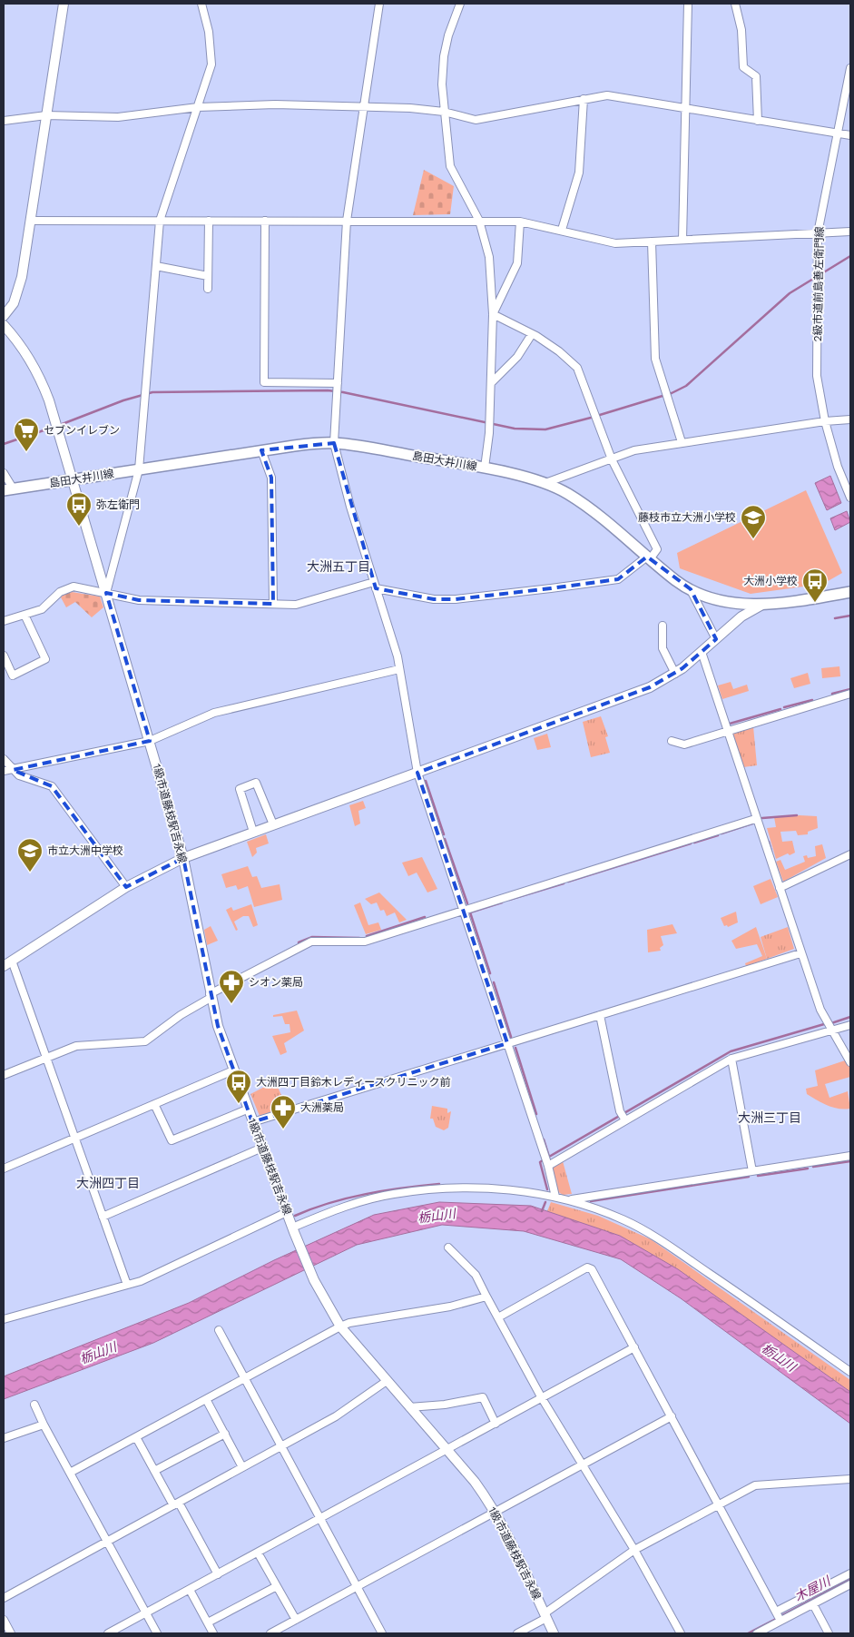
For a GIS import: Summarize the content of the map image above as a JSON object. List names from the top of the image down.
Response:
{
  "streets": {
    "main road": ["島田大井川線"],
    "street": ["2級市道前島善左衛門線", "1級市道藤枝駅吉永線"]
  },
  "crossings": [
    ["島田大井川線", "1級市道藤枝駅吉永線"]
  ],
  "districts": ["大洲五丁目", "大洲三丁目", "大洲四丁目"],
  "water": ["栃山川", "木屋川"],
  "places": {
    "supermarket": ["セブンイレブン"],
    "bus stop": ["弥左衛門", "大洲小学校", "大洲四丁目鈴木レディースクリニック前"],
    "school or university": ["藤枝市立大洲小学校", "市立大洲中学校"],
    "pharmacy": ["シオン薬局", "大洲薬局"]
  }
}
